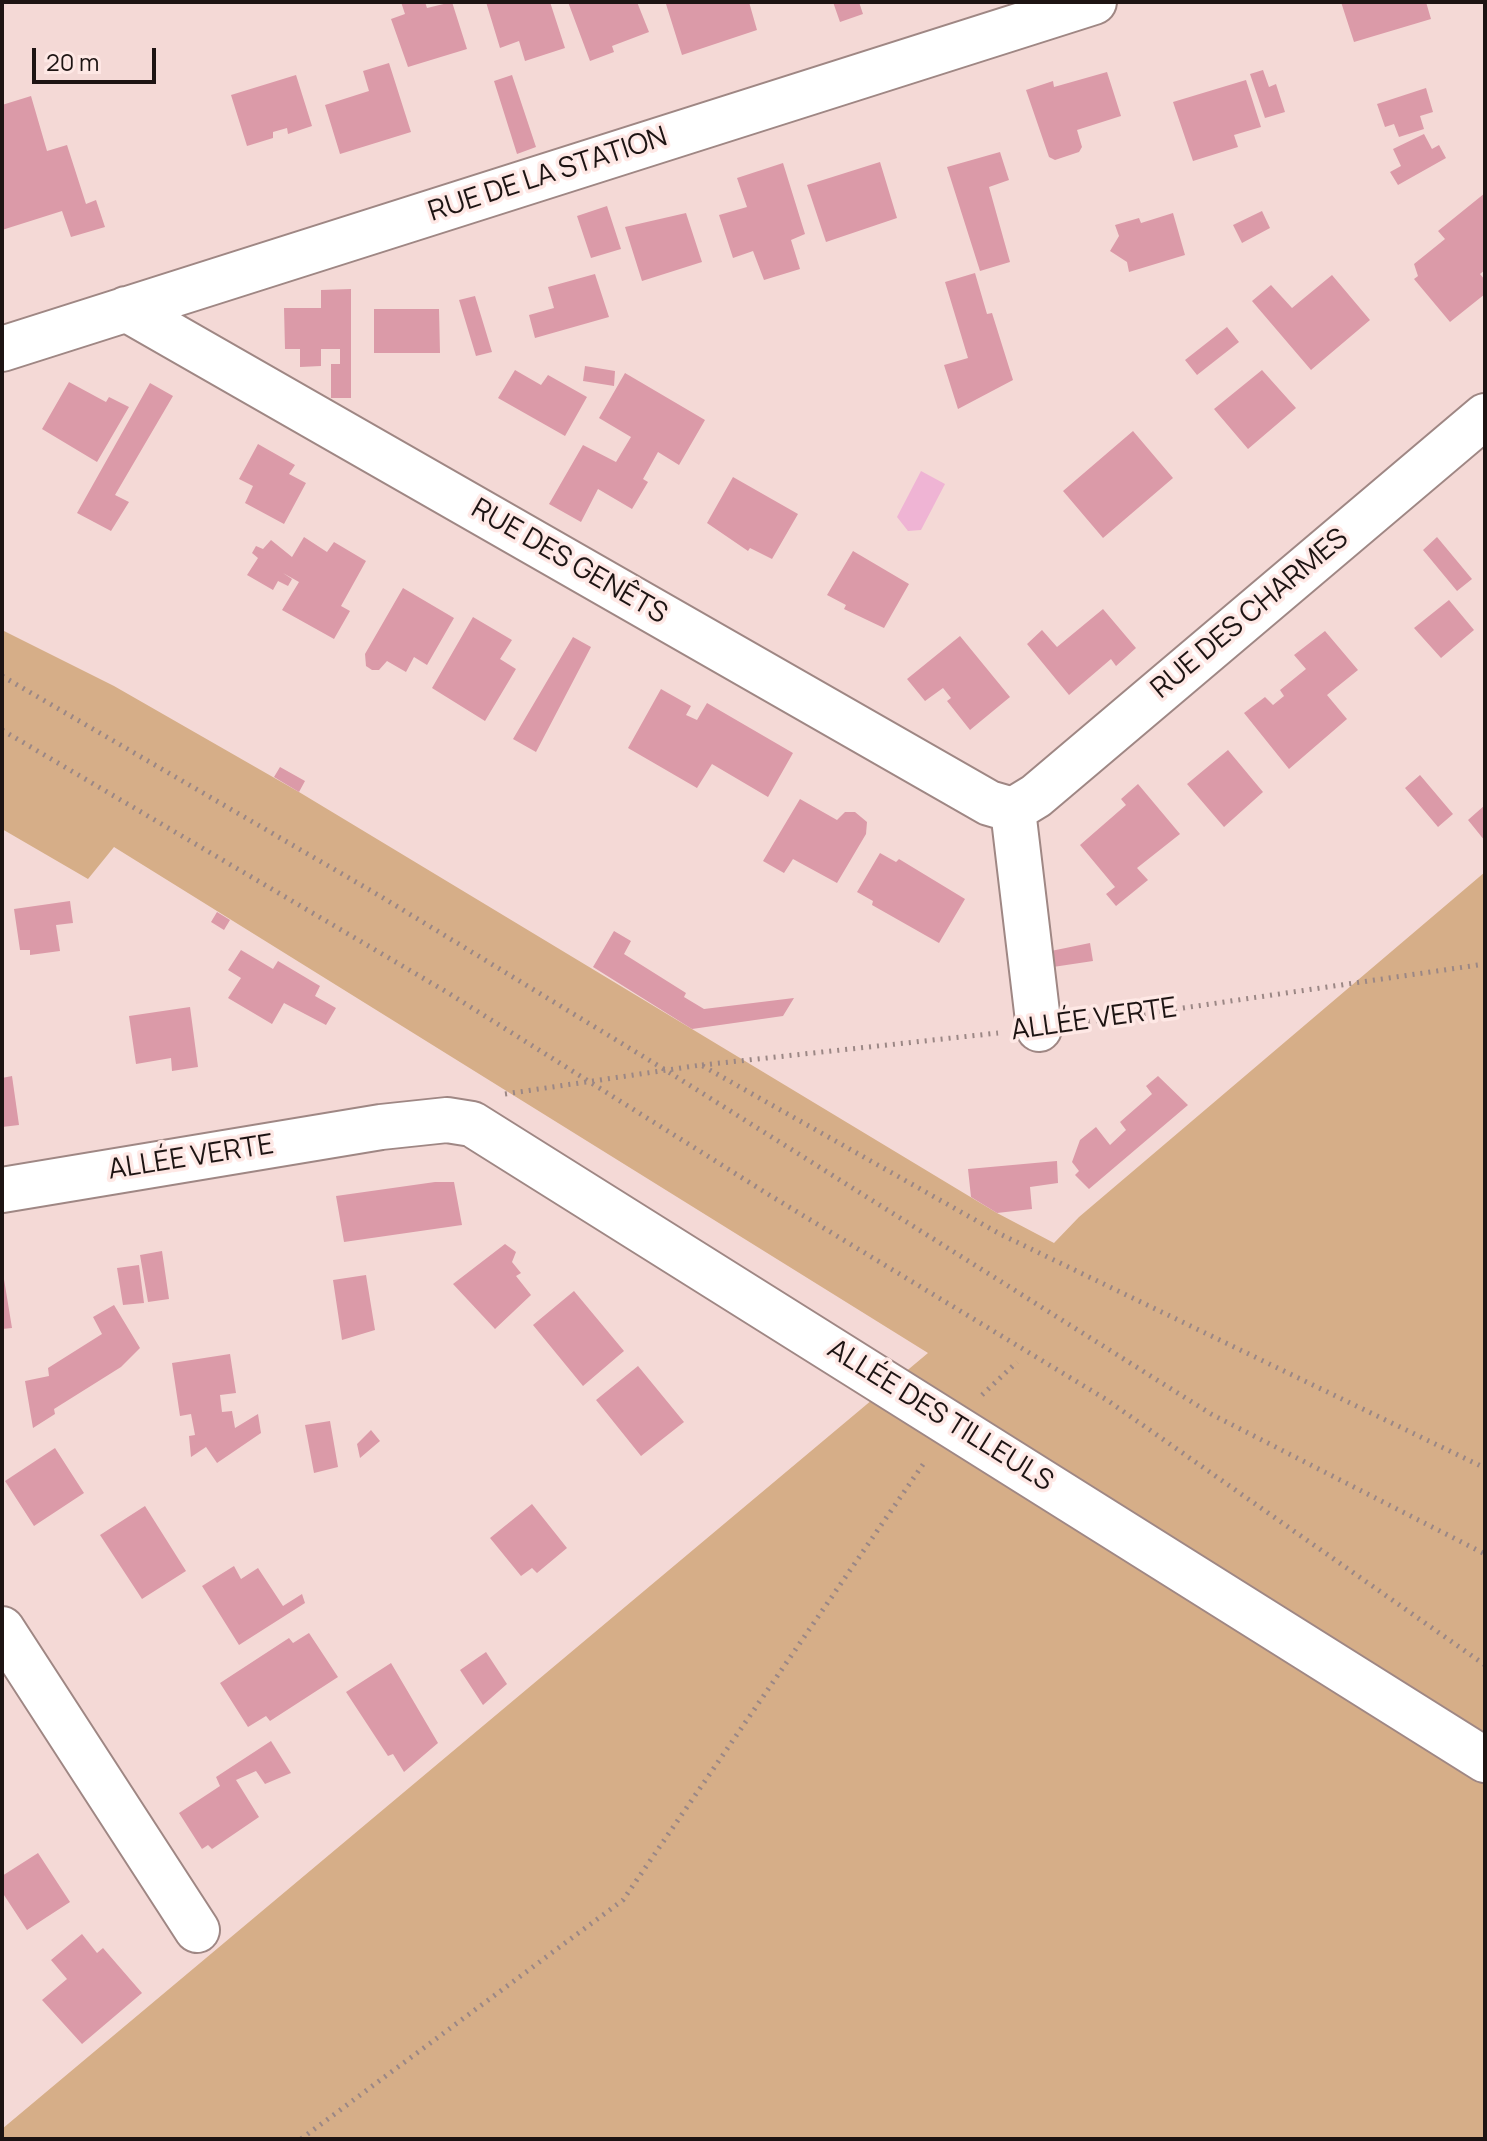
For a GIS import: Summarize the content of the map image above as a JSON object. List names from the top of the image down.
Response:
{
  "streets": {
    "street": [
      "RUE DE LA STATION",
      "RUE DES GENÊTS",
      "RUE DES CHARMES",
      "ALLÉE VERTE",
      "ALLÉE DES TILLEULS"
    ]
  },
  "crossings": [
    ["RUE DE LA STATION", "RUE DES GENÊTS"],
    ["RUE DES GENÊTS", "RUE DES CHARMES"],
    ["ALLÉE VERTE", "ALLÉE DES TILLEULS"]
  ],
  "scale_bar": "20 m"
}
